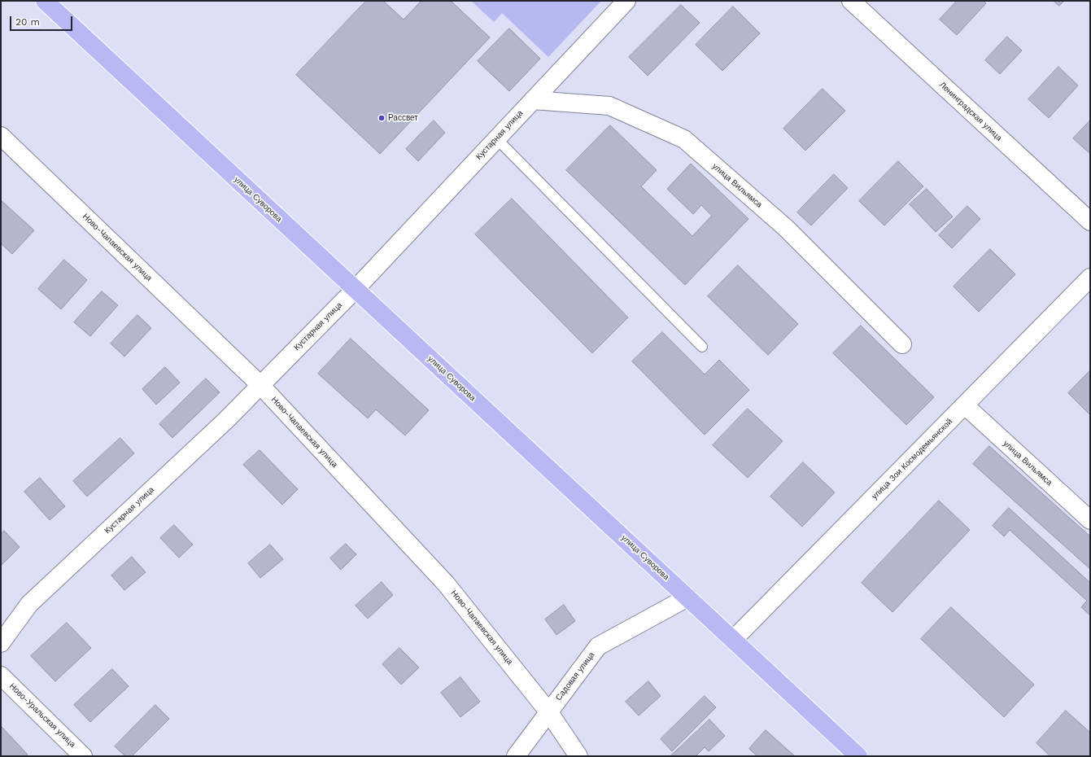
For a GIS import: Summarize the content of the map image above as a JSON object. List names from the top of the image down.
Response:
{
  "streets": {
    "main road": ["улица Суворова"],
    "street": [
      "Ленинградская улица",
      "Кустарная улица",
      "улица Вильямса",
      "Ново-Чапаевская улица",
      "улица Зои Космодемьянской",
      "Садовая улица",
      "Ново-Уральская улица"
    ]
  },
  "crossings": [
    ["Кустарная улица", "улица Вильямса"],
    ["Кустарная улица", "улица Суворова"],
    ["Кустарная улица", "Ново-Чапаевская улица"],
    ["улица Вильямса", "улица Зои Космодемьянской"],
    ["улица Суворова", "улица Зои Космодемьянской"],
    ["улица Суворова", "Садовая улица"],
    ["Ново-Чапаевская улица", "Садовая улица"]
  ],
  "places": ["Рассвет"],
  "scale_bar": "20 m"
}
